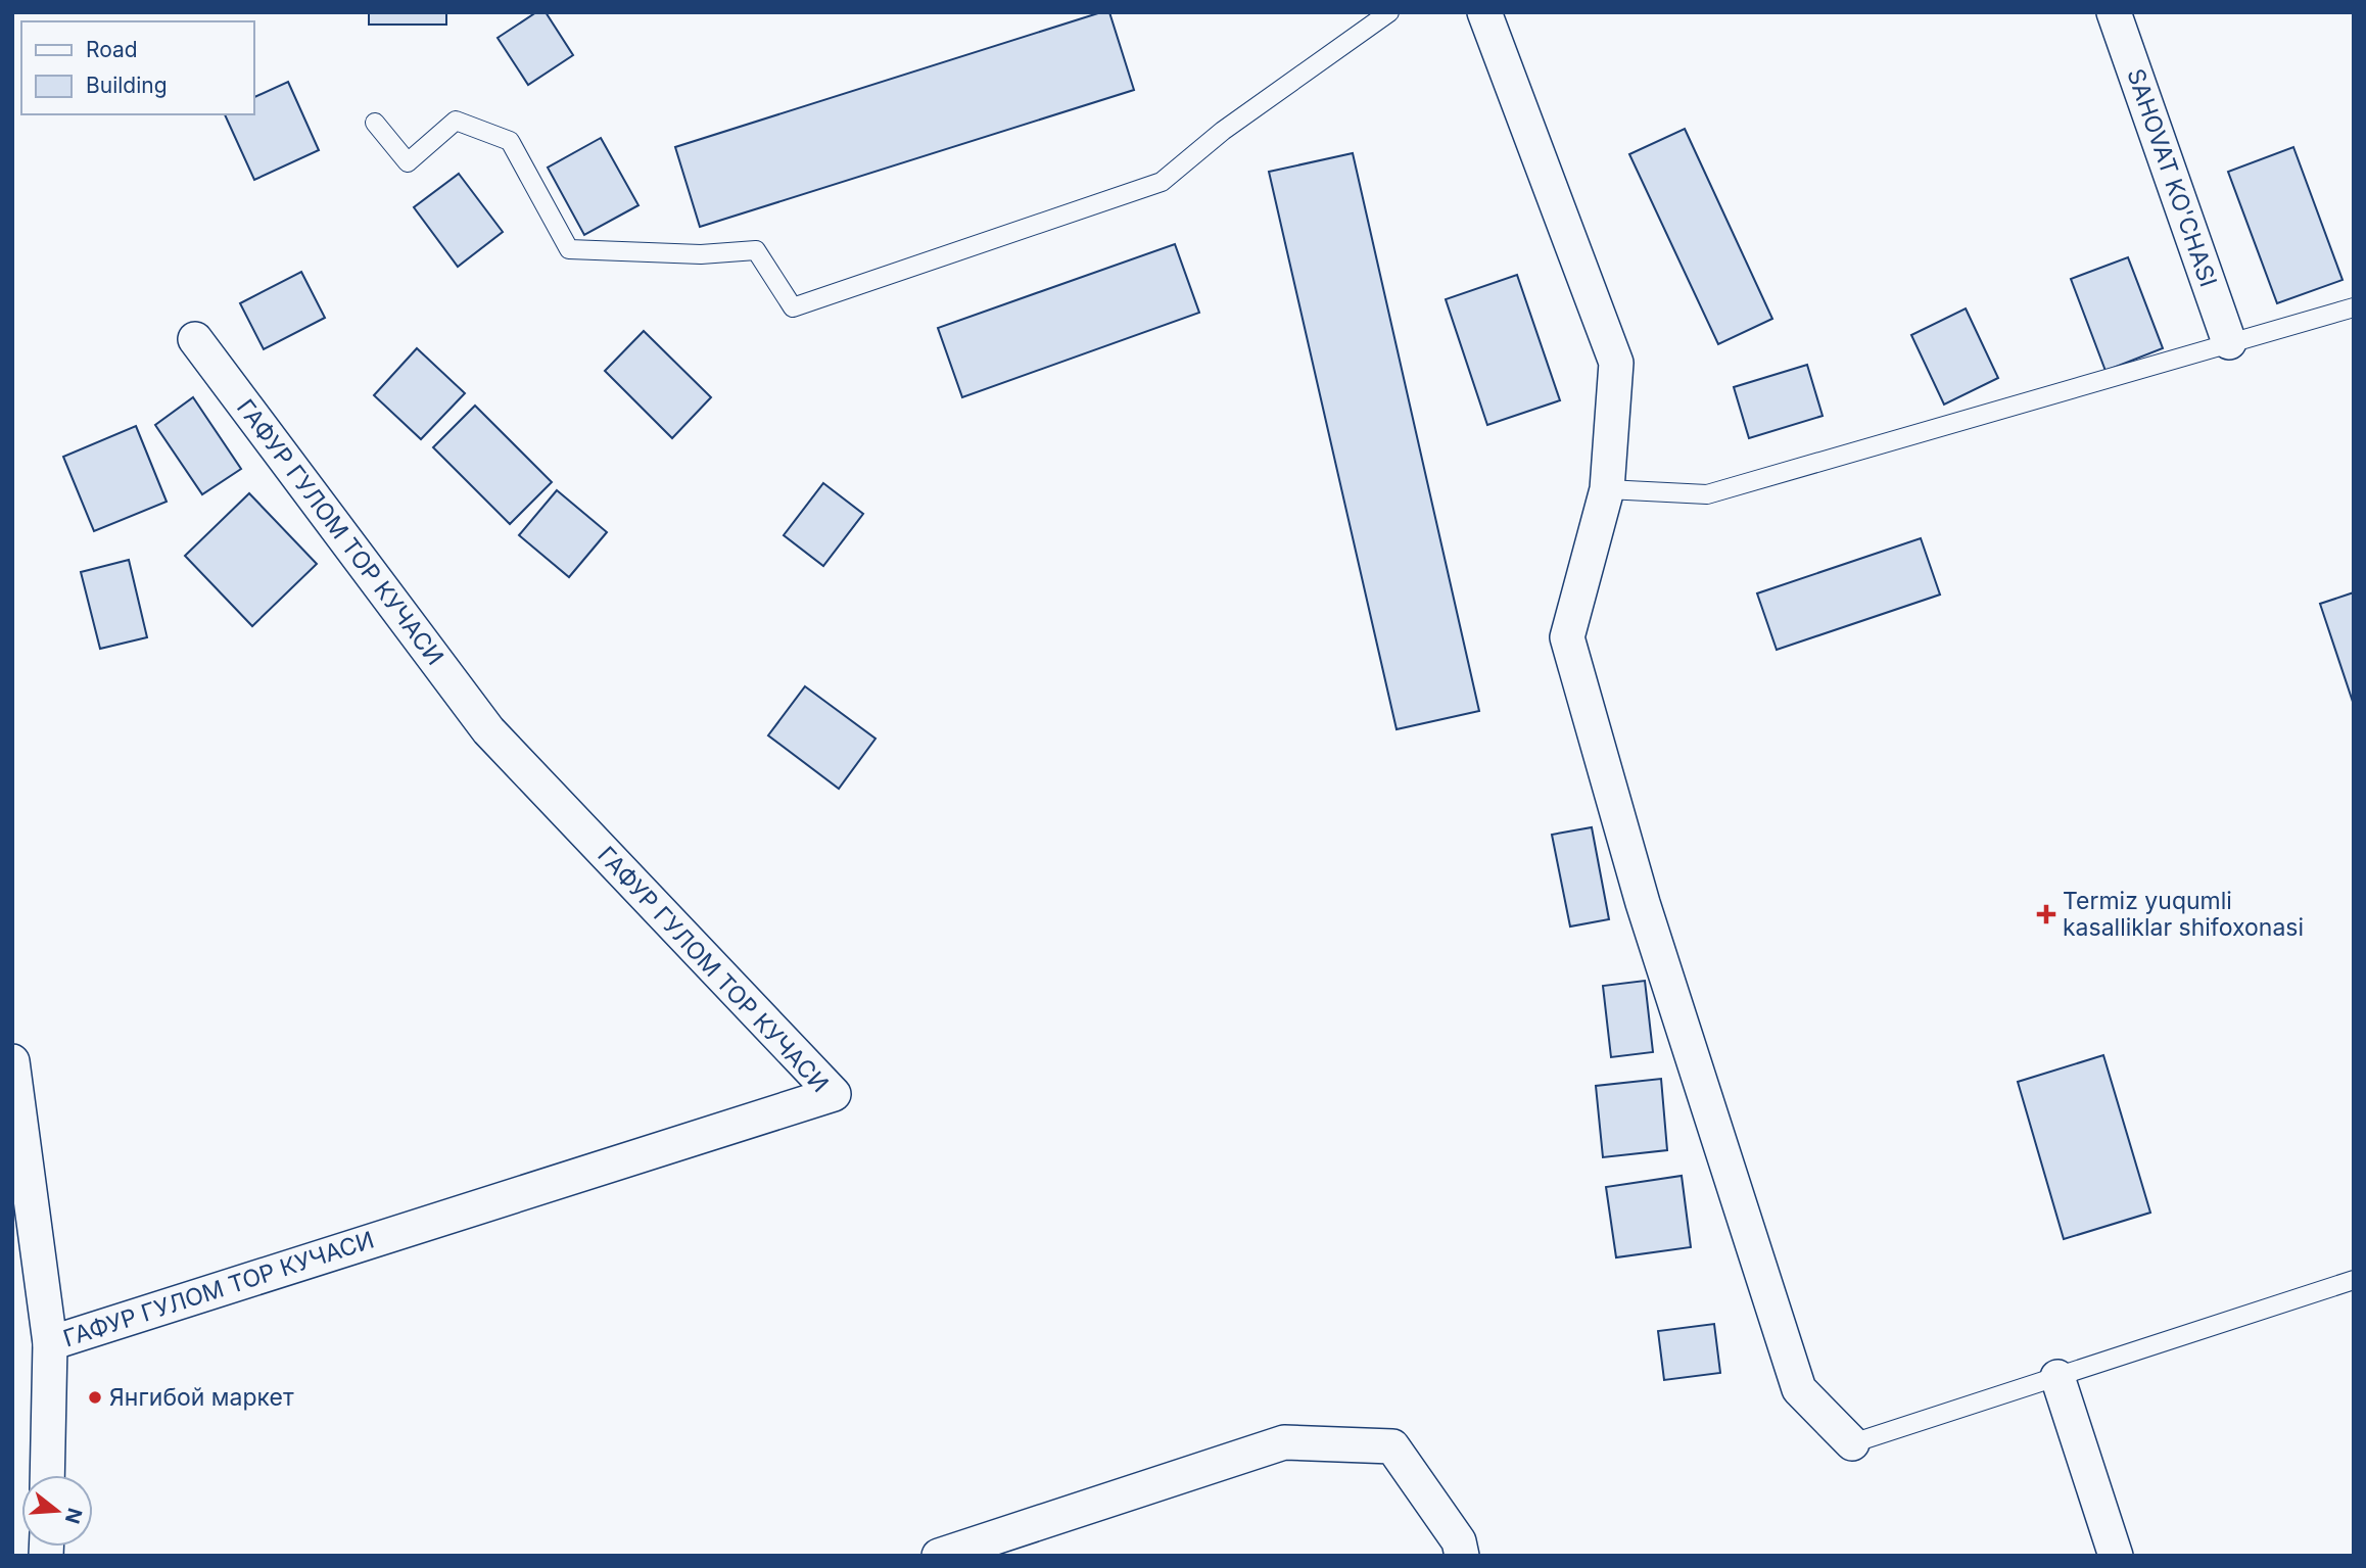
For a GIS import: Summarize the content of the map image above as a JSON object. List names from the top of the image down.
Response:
{
  "streets": {
    "street": ["SAHOVAT KO'CHASI", "ГАФУР ГУЛОМ ТОР КУЧАСИ"]
  },
  "places": {
    "health": ["Termiz yuqumli kasalliklar shifoxonasi"],
    "other": ["Янгибой маркет"]
  },
  "legend": ["Road", "Building"],
  "north": "right"
}
